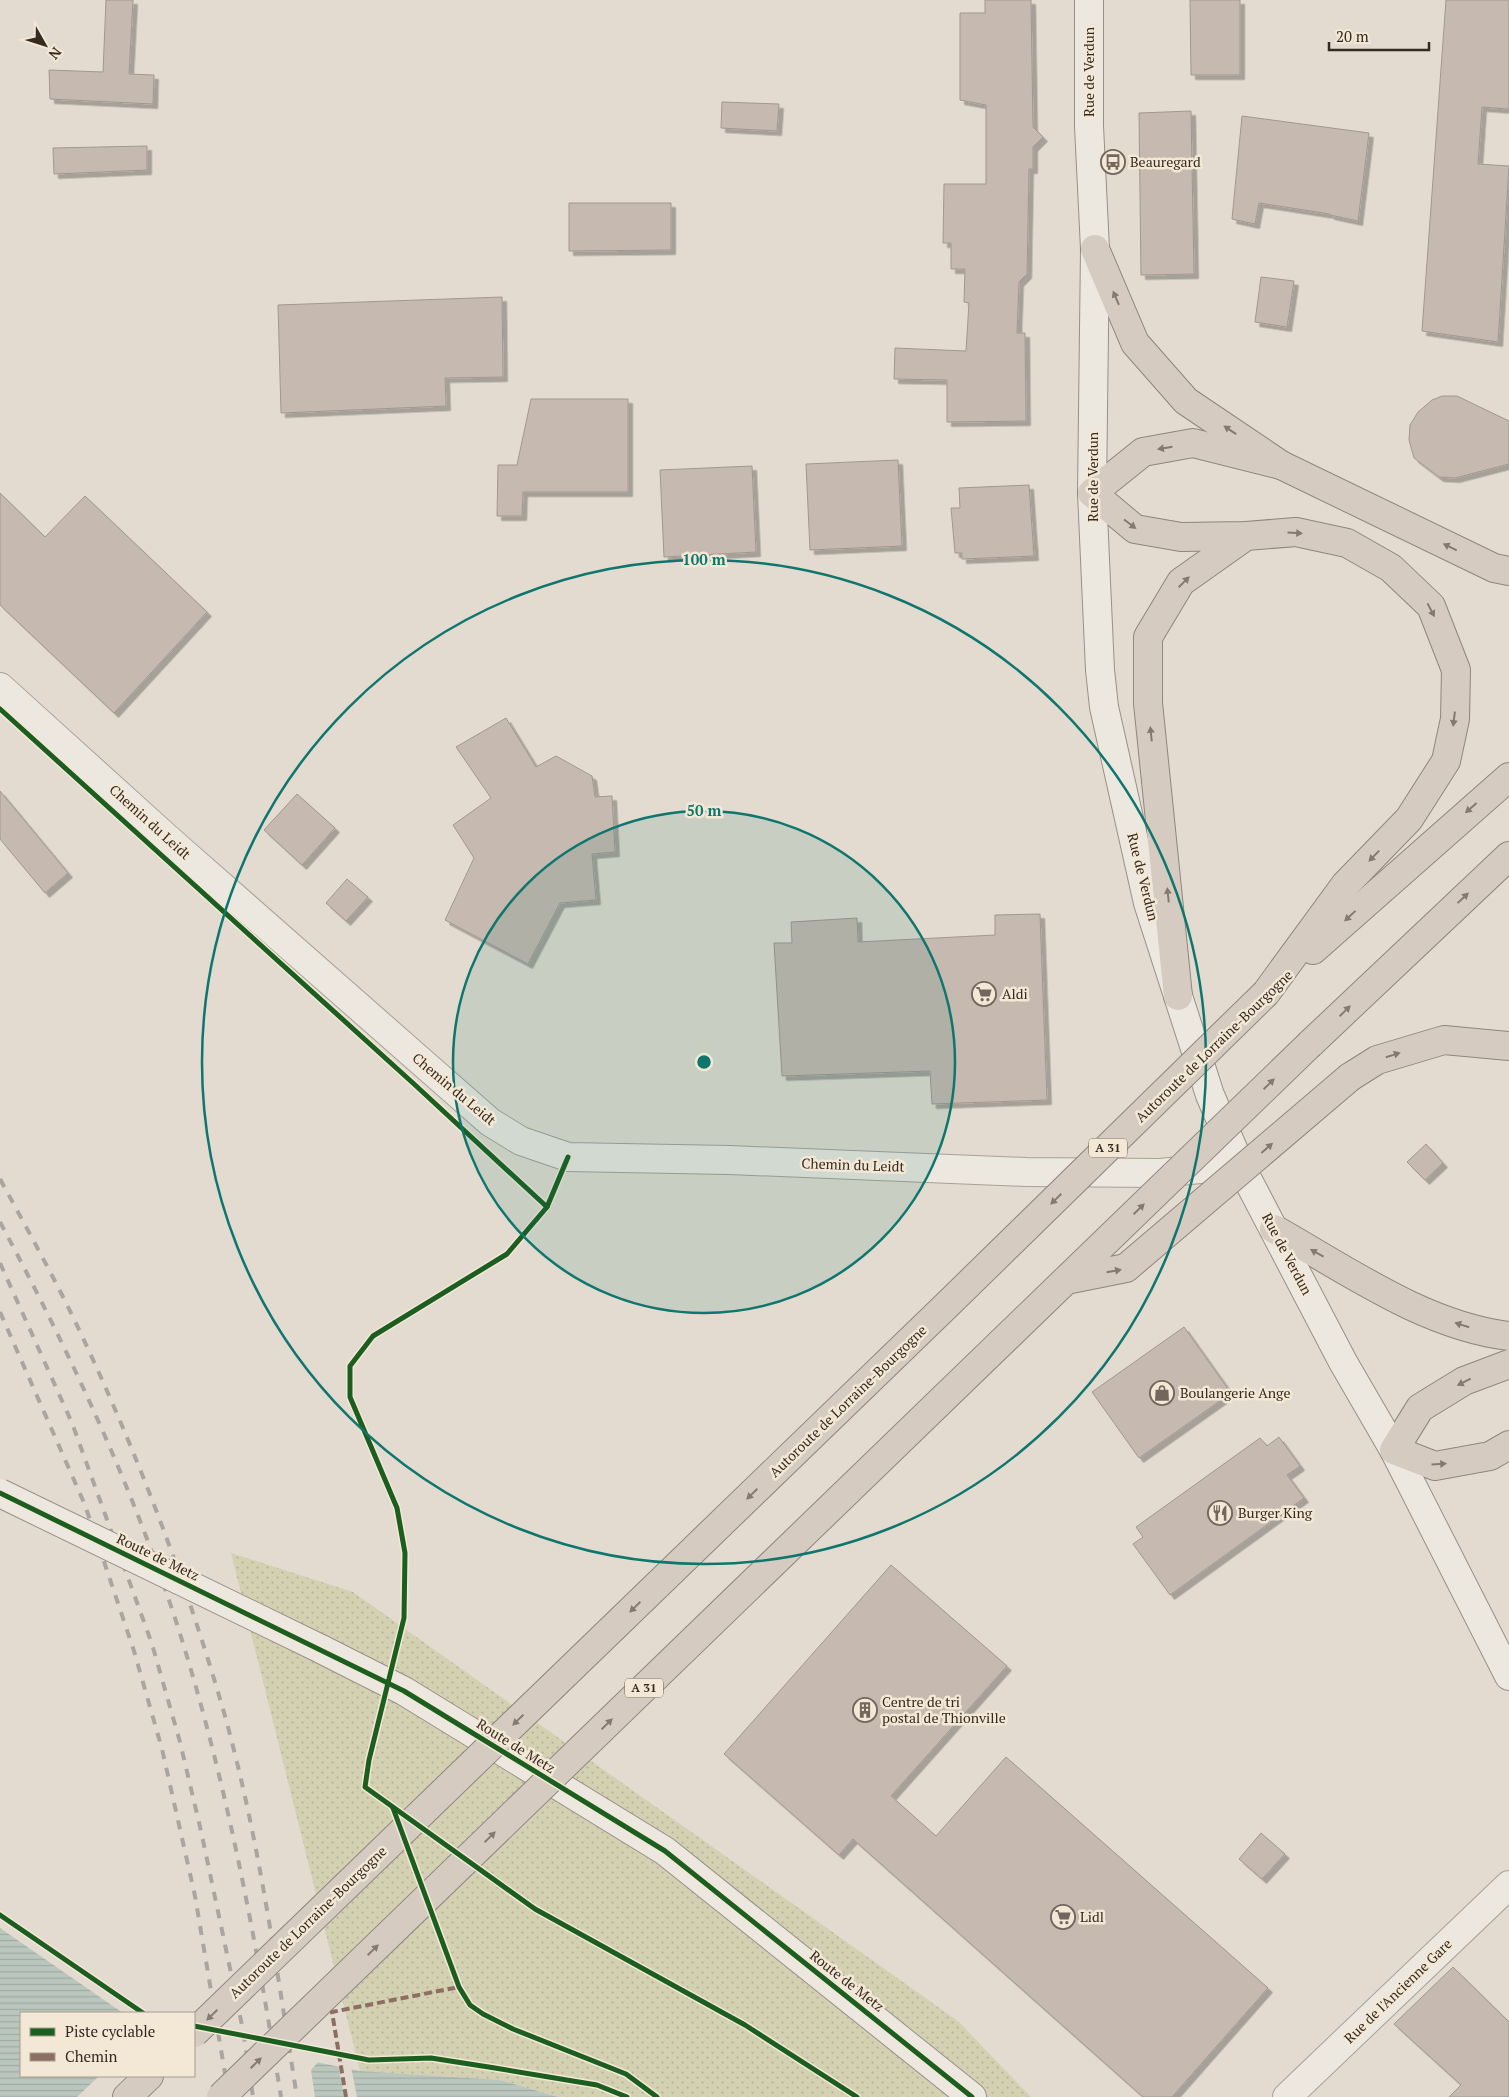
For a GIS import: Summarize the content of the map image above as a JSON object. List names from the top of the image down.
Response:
{
  "streets": {
    "highway": ["Autoroute de Lorraine-Bourgogne", "A 31"],
    "main road": [
      "Rue de Verdun",
      "Chemin du Leidt",
      "Route de Metz",
      "Rue de l'Ancienne Gare"
    ]
  },
  "crossings": [
    ["Rue de Verdun", "Chemin du Leidt"]
  ],
  "places": {
    "bus stop": ["Beauregard"],
    "supermarket": ["Aldi", "Lidl"],
    "shop": ["Boulangerie Ange"],
    "restaurant": ["Burger King"],
    "building": ["Centre de tri postal de Thionville"]
  },
  "legend": ["Piste cyclable", "Chemin"],
  "scale_bar": "20 m",
  "north": "bottom right",
  "rings": ["100 m", "50 m"]
}
